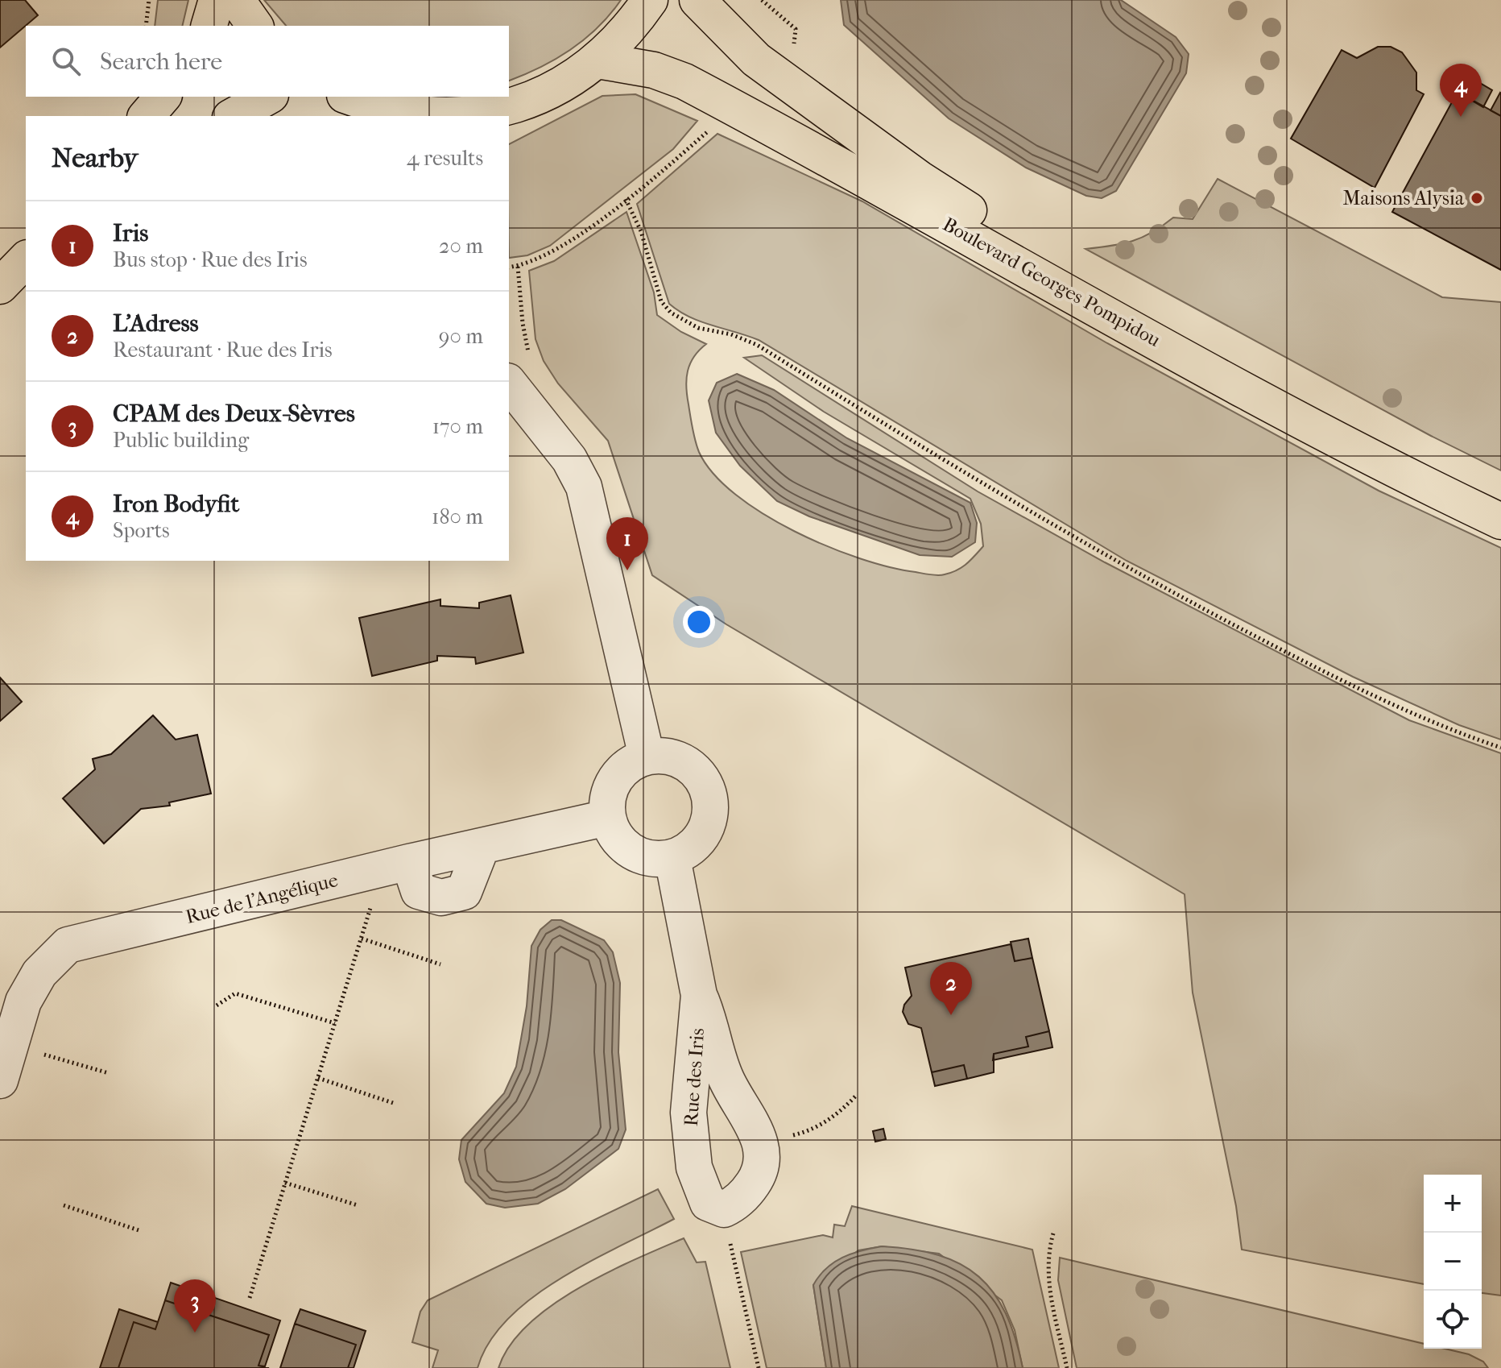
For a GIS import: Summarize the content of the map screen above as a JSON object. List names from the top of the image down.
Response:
{
  "streets": {
    "main road": ["Boulevard Georges Pompidou"],
    "street": ["Rue de l'Angélique", "Rue des Iris"]
  },
  "crossings": [
    ["Rue de l'Angélique", "Rue des Iris"]
  ],
  "places": ["Maisons Alysia"],
  "page": {
    "search": "Search here",
    "pins": [
      "4",
      "1",
      "2",
      "3"
    ],
    "heading": ["Nearby", "4 results"],
    "list": [
      {
        "mark": "1",
        "name": "Iris",
        "note": "Bus stop · Rue des Iris",
        "value": "20 m"
      },
      {
        "mark": "2",
        "name": "L'Adress",
        "note": "Restaurant · Rue des Iris",
        "value": "90 m"
      },
      {
        "mark": "3",
        "name": "CPAM des Deux-Sèvres",
        "note": "Public building",
        "value": "170 m"
      },
      {
        "mark": "4",
        "name": "Iron Bodyfit",
        "note": "Sports",
        "value": "180 m"
      }
    ],
    "map_buttons": ["+", "−"]
  }
}
